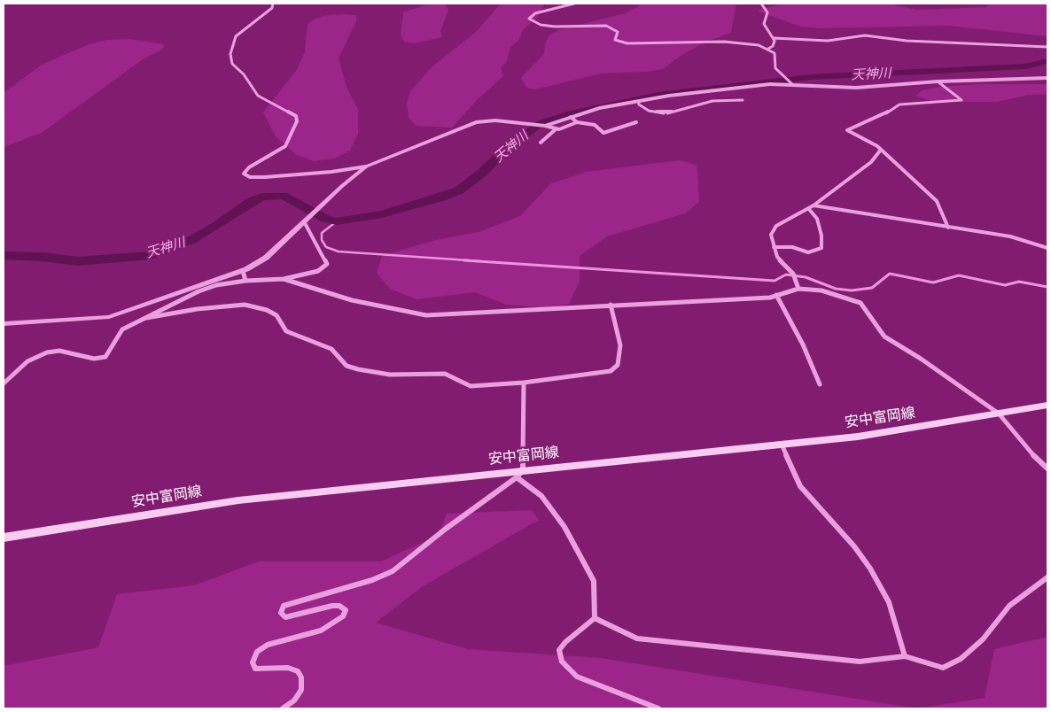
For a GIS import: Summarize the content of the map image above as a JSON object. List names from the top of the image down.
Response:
{
  "streets": {
    "main road": ["安中富岡線"]
  },
  "water": ["天神川"]
}
